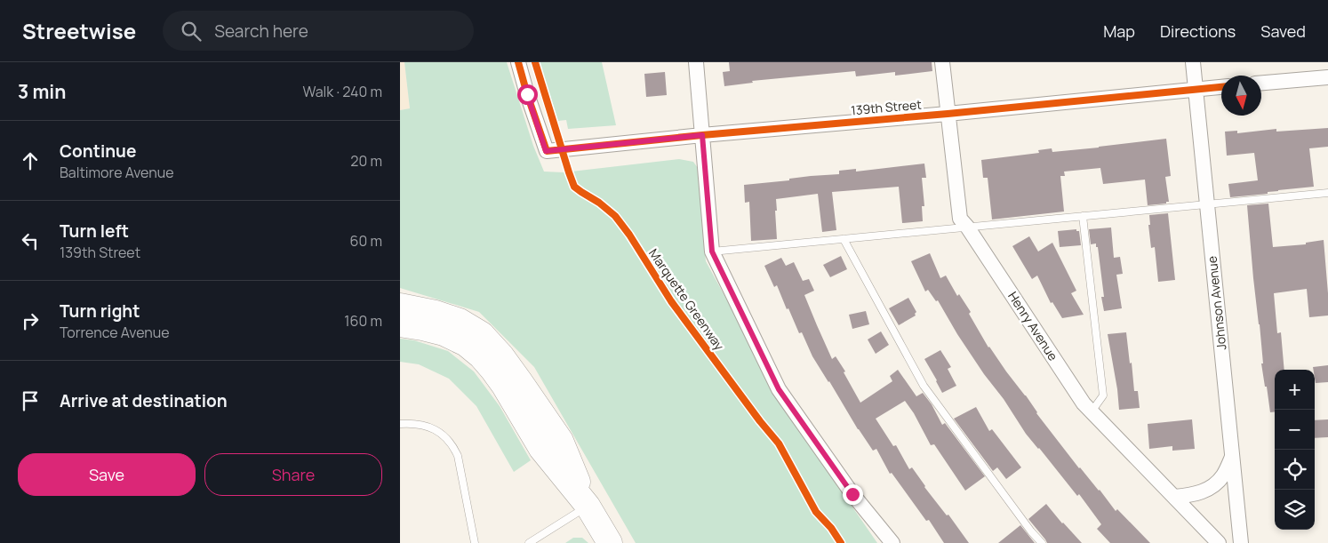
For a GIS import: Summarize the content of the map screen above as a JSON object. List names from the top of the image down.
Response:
{
  "streets": {
    "street": ["139th Street", "Johnson Avenue", "Henry Avenue"],
    "cycle path": ["Marquette Greenway"]
  },
  "crossings": [
    ["139th Street", "Johnson Avenue"],
    ["139th Street", "Henry Avenue"]
  ],
  "north": "bottom",
  "page": {
    "header": "Streetwise",
    "search": "Search here",
    "nav": ["Map", "Directions", "Saved"],
    "heading": ["3 min", "Walk · 240 m"],
    "list": [
      ["Continue", "Baltimore Avenue", "20 m"],
      ["Turn left", "139th Street", "60 m"],
      ["Turn right", "Torrence Avenue", "160 m"],
      "Arrive at destination"
    ],
    "map_buttons": ["+", "−"],
    "buttons": ["Save", "Share"]
  }
}
